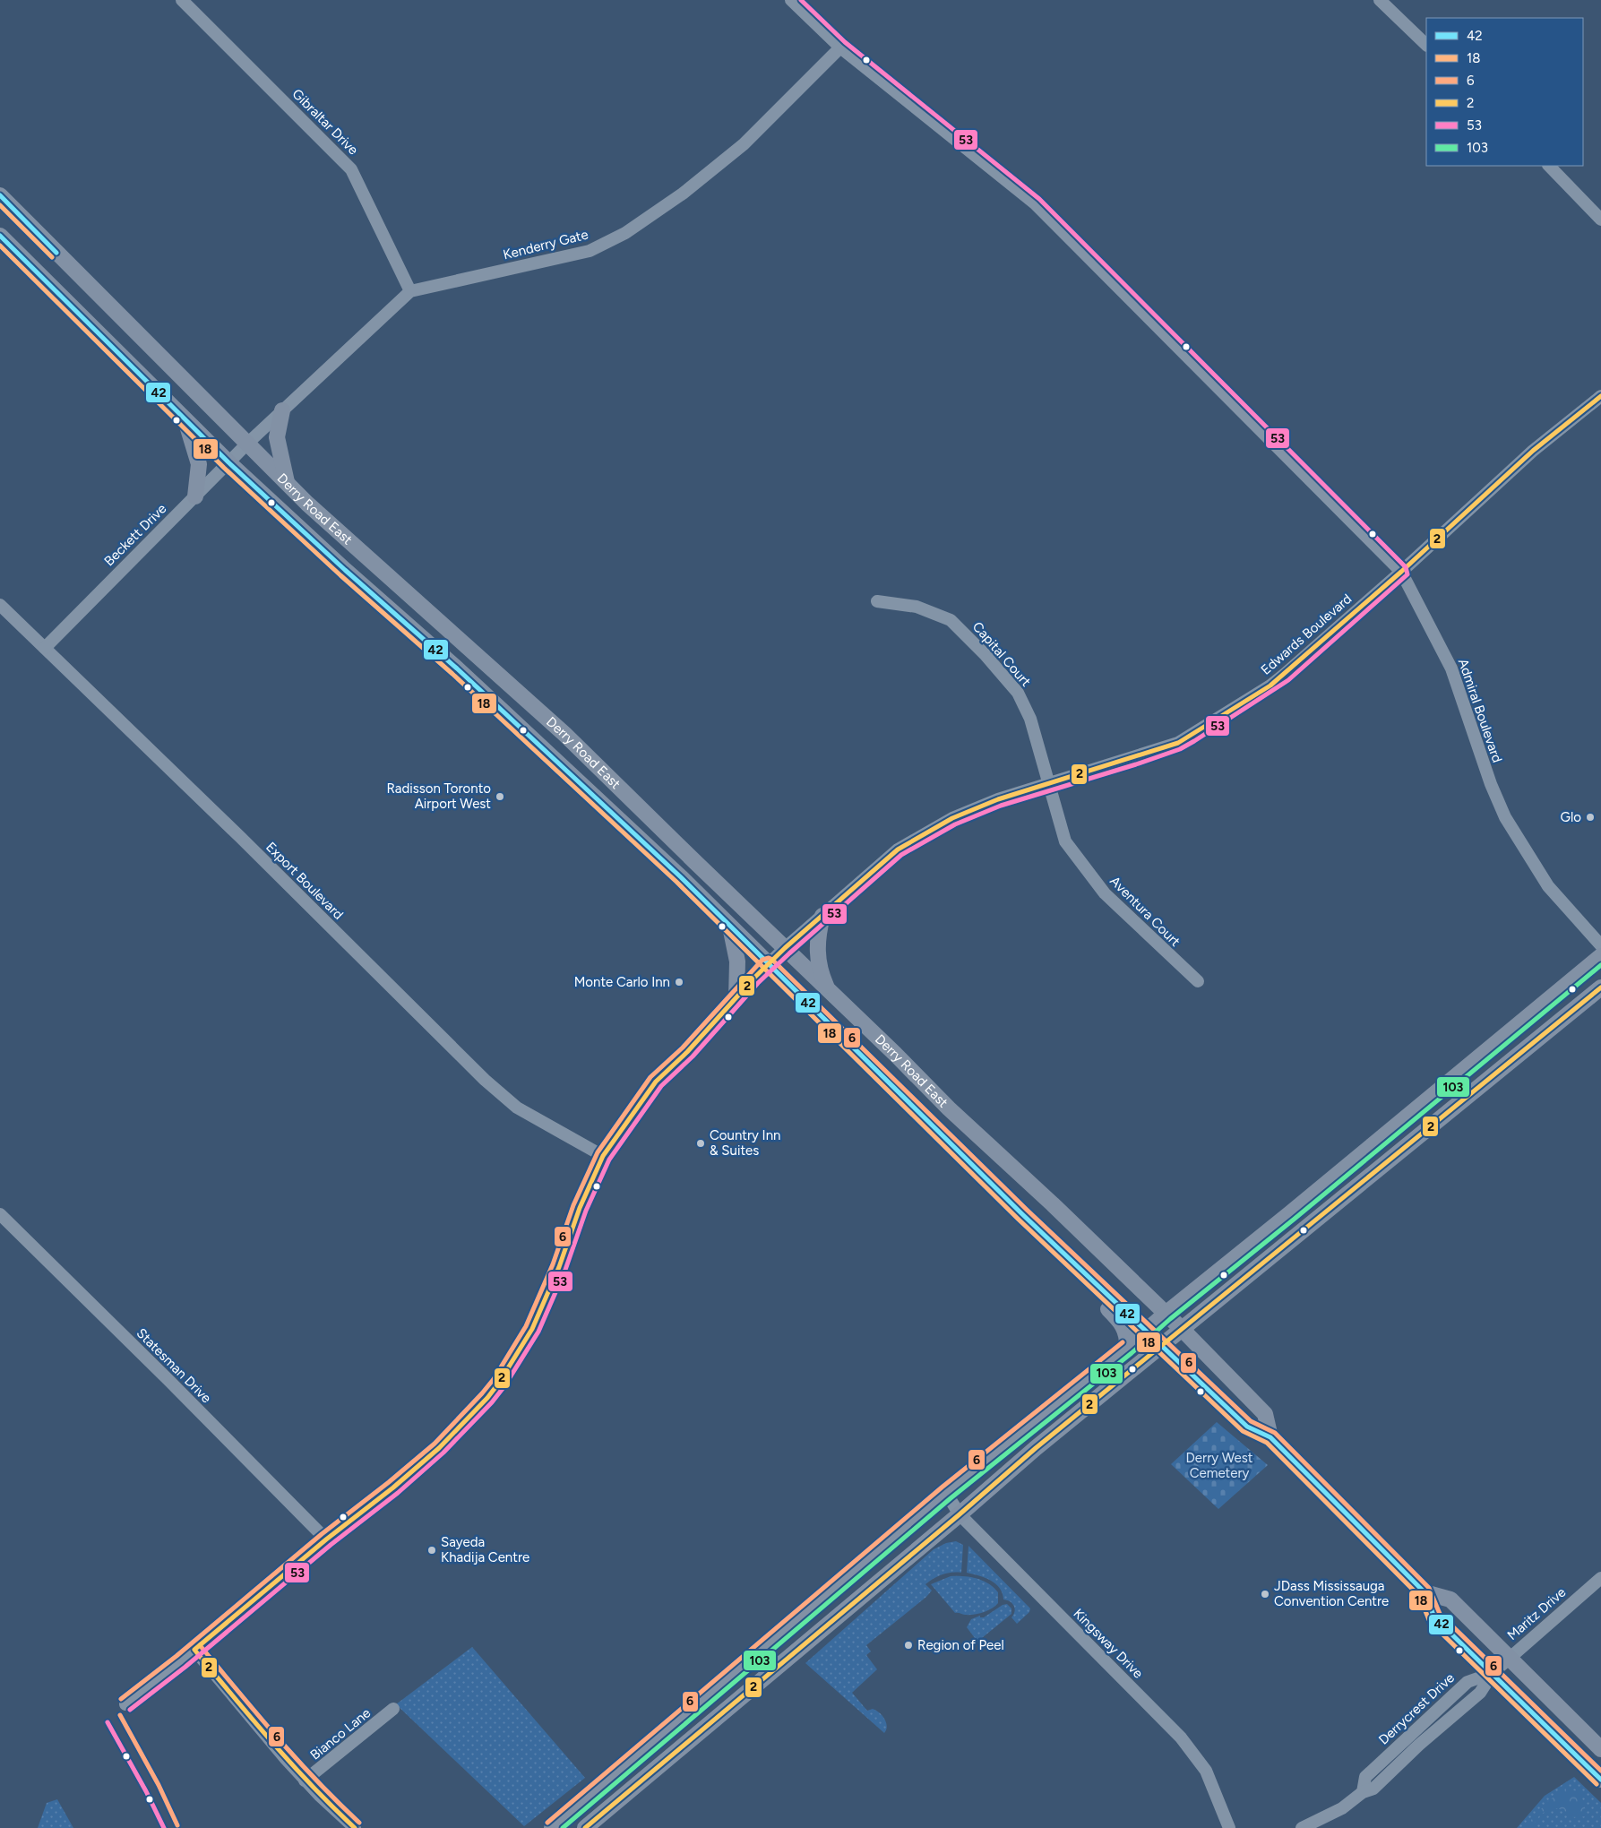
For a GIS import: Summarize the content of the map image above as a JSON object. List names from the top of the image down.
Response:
{
  "streets": {
    "main road": ["Derry Road East"],
    "street": [
      "Gibraltar Drive",
      "Kenderry Gate",
      "Beckett Drive",
      "Edwards Boulevard",
      "Capital Court",
      "Admiral Boulevard",
      "Export Boulevard",
      "Aventura Court",
      "Statesman Drive",
      "Maritz Drive",
      "Kingsway Drive",
      "Derrycrest Drive",
      "Bianco Lane"
    ]
  },
  "crossings": [
    ["Gibraltar Drive", "Kenderry Gate"],
    ["Kenderry Gate", "Admiral Boulevard"],
    ["Derry Road East", "Beckett Drive"],
    ["Derry Road East", "Edwards Boulevard"],
    ["Beckett Drive", "Export Boulevard"],
    ["Edwards Boulevard", "Capital Court"],
    ["Edwards Boulevard", "Admiral Boulevard"],
    ["Edwards Boulevard", "Export Boulevard"],
    ["Edwards Boulevard", "Aventura Court"],
    ["Edwards Boulevard", "Statesman Drive"],
    ["Capital Court", "Aventura Court"],
    ["Maritz Drive", "Derrycrest Drive"]
  ],
  "parks": ["Derry West Cemetery"],
  "places": [
    "Radisson Toronto Airport West",
    "Glo",
    "Monte Carlo Inn",
    "Country Inn & Suites",
    "Sayeda Khadija Centre",
    "JDass Mississauga Convention Centre",
    "Region of Peel"
  ],
  "lines": [
    "transit line 53",
    "transit line 42",
    "transit line 18",
    "transit line 2",
    "transit line 6",
    "transit line 103"
  ],
  "legend": [
    "42",
    "18",
    "6",
    "2",
    "53",
    "103"
  ]
}
